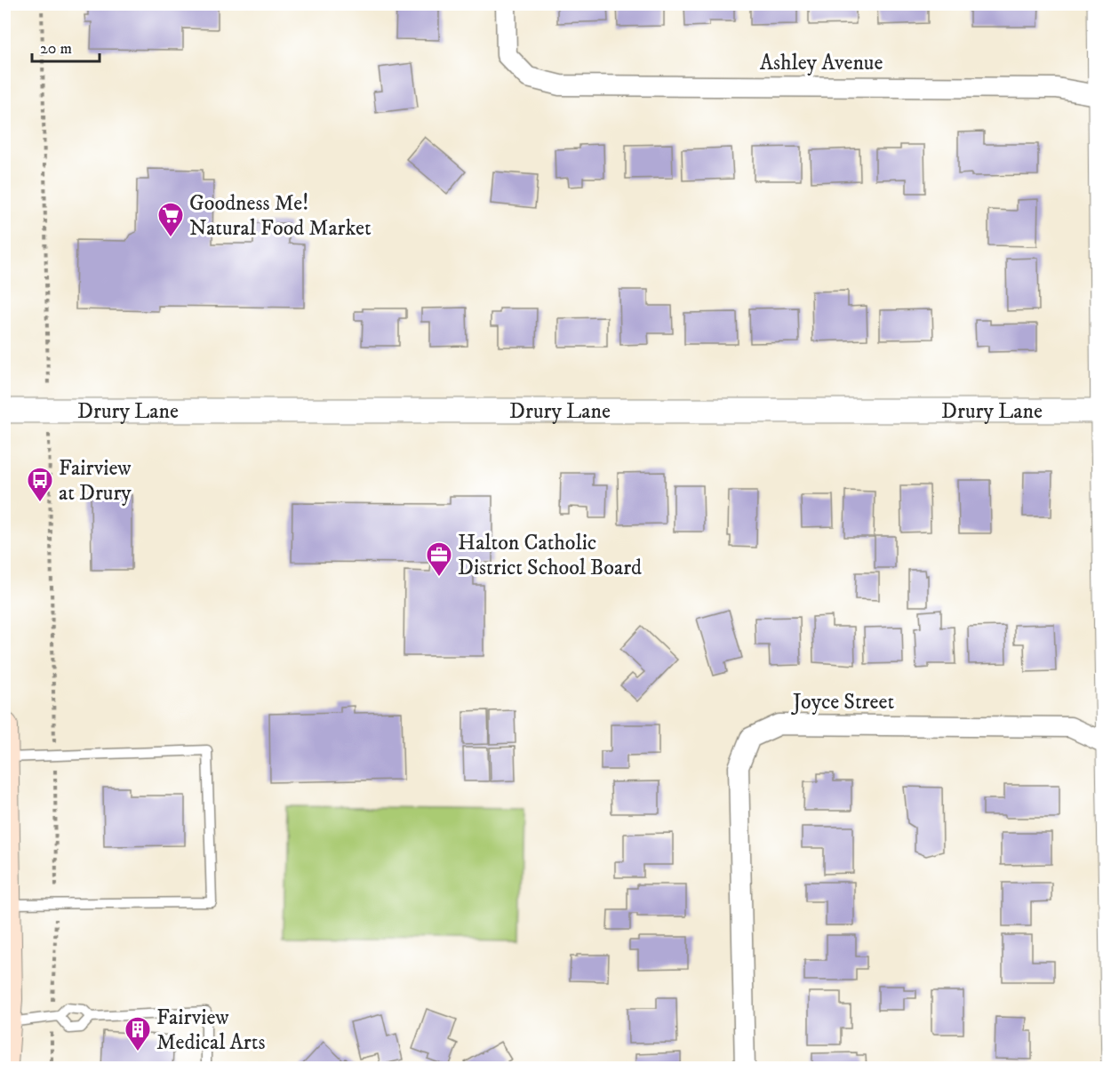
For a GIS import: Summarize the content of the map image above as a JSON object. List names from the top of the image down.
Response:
{
  "streets": {
    "street": ["Ashley Avenue", "Drury Lane", "Joyce Street"]
  },
  "places": {
    "supermarket": ["Goodness Me! Natural Food Market"],
    "bus stop": ["Fairview at Drury"],
    "office": ["Halton Catholic District School Board"],
    "building": ["Fairview Medical Arts"]
  },
  "scale_bar": "20 m"
}
